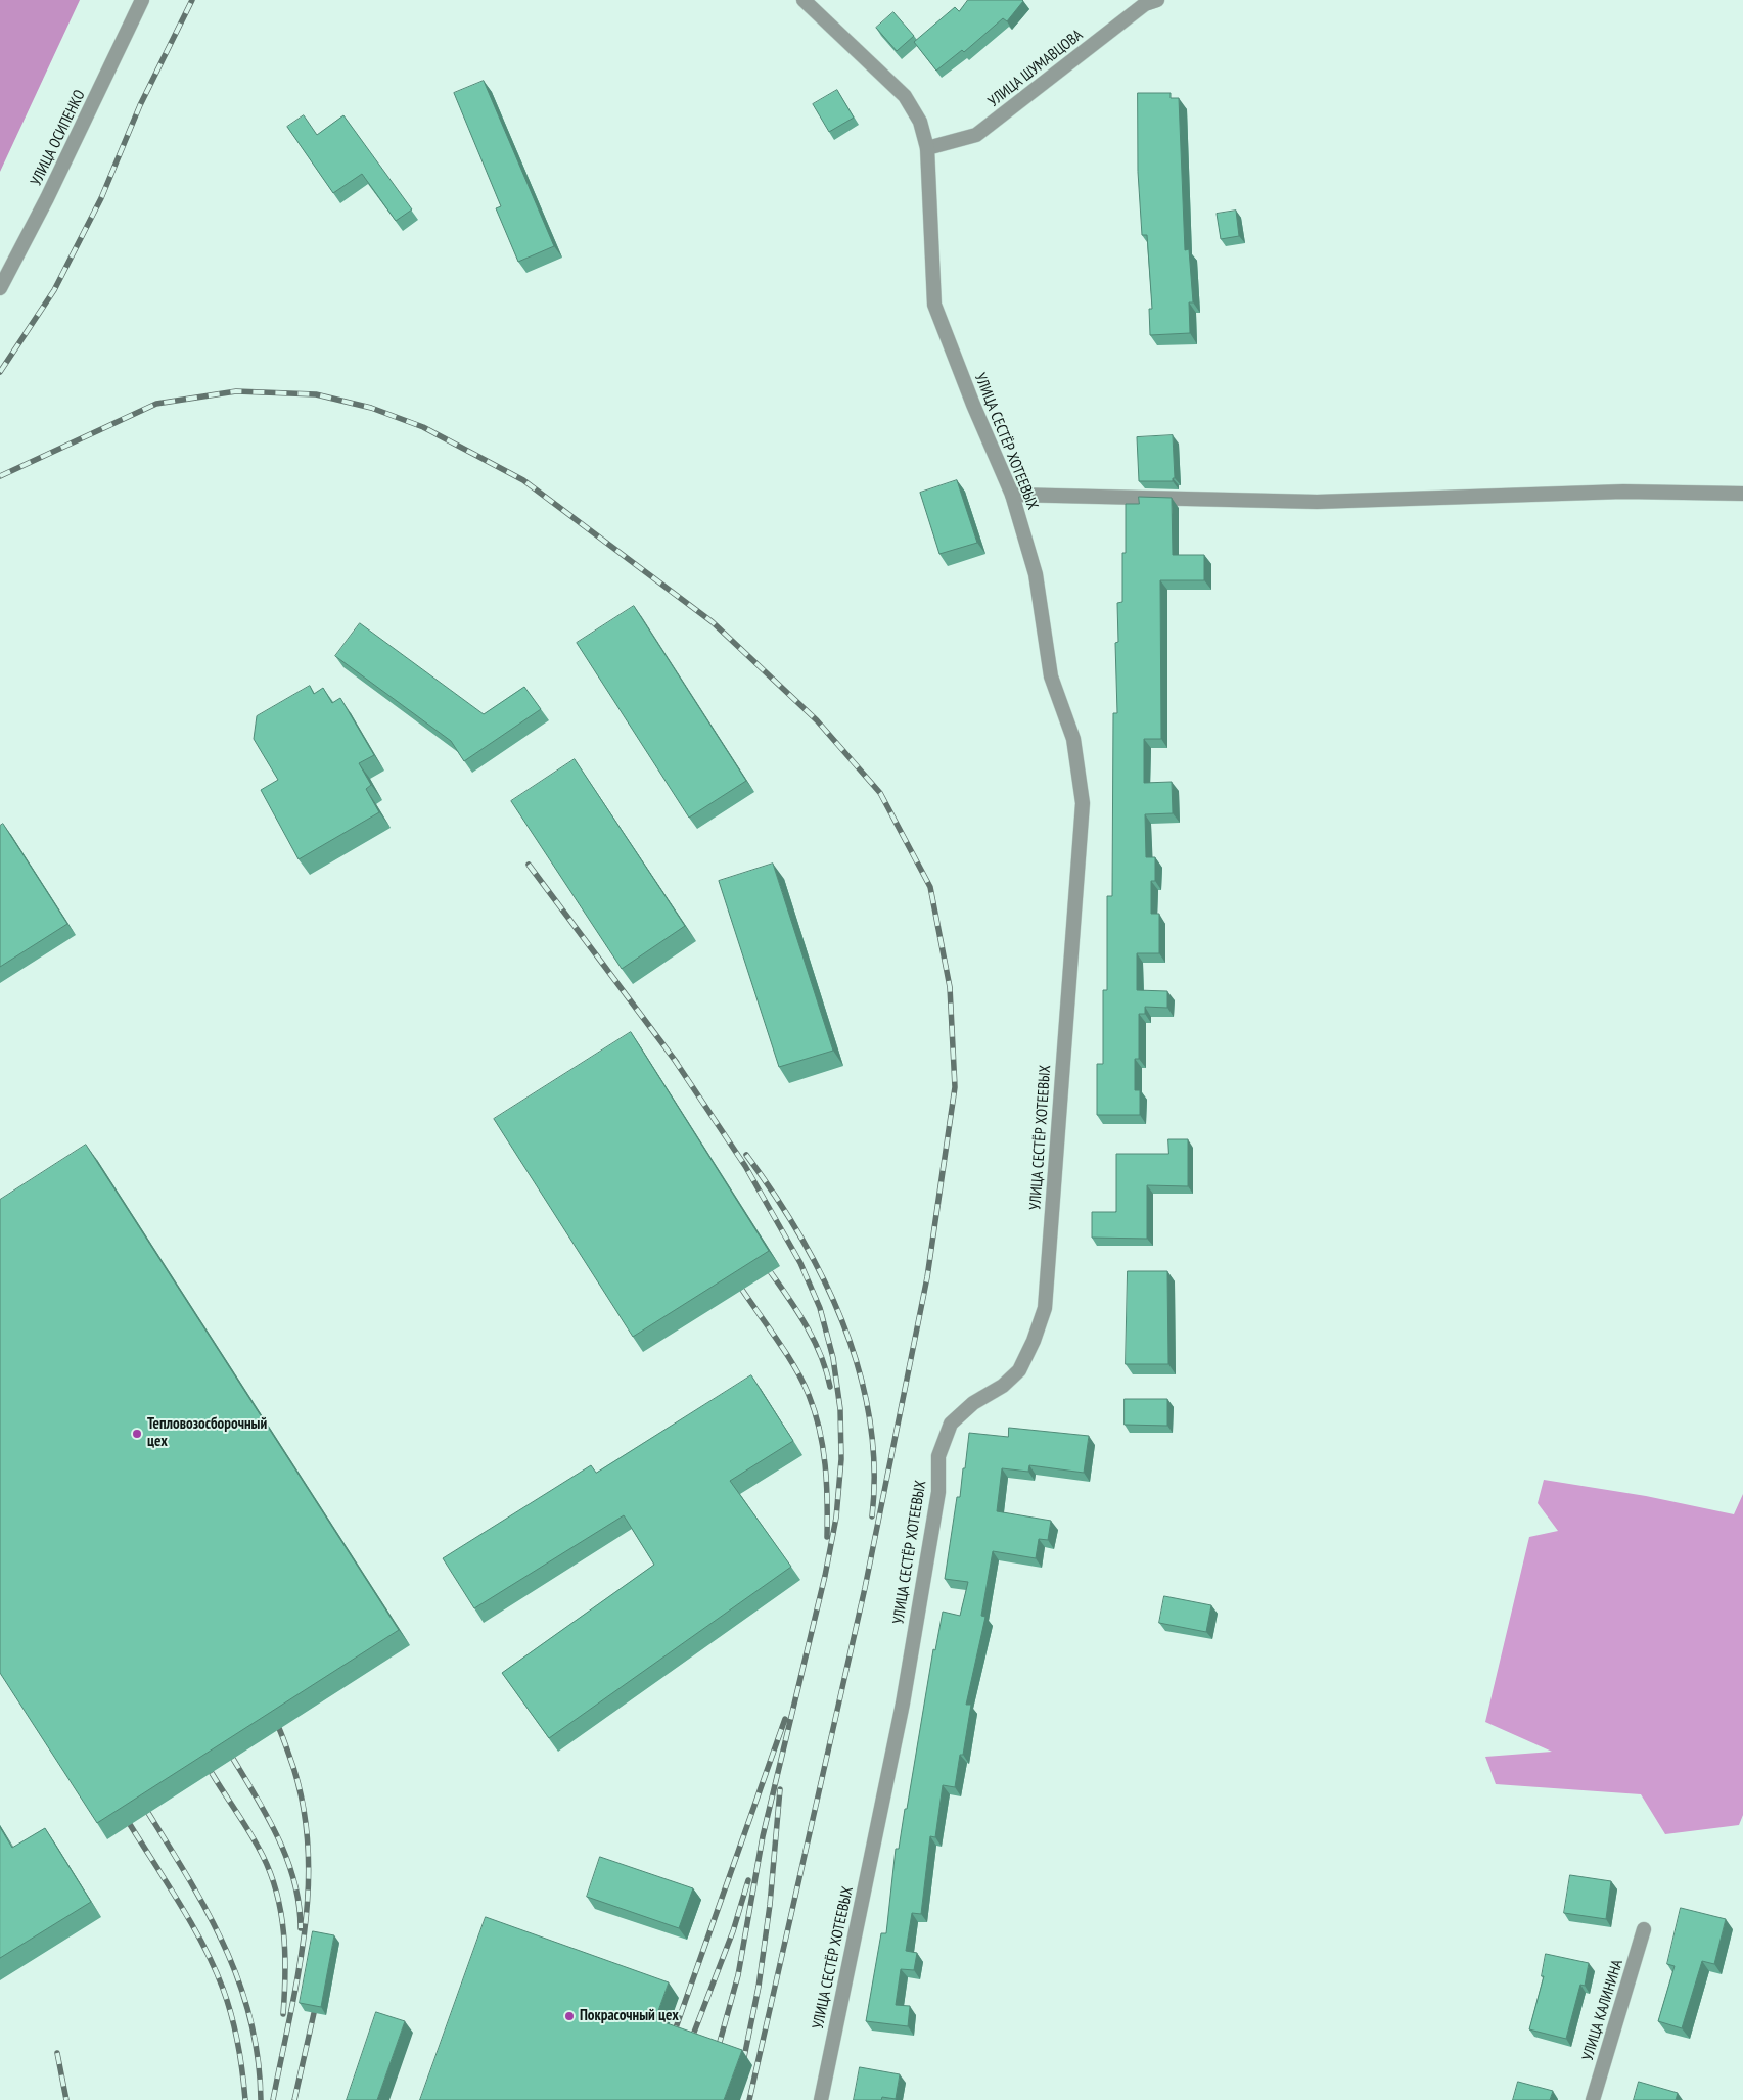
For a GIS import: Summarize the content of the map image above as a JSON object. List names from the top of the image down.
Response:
{
  "streets": {
    "street": [
      "УЛИЦА ШУМАВЦОВА",
      "УЛИЦА ОСИПЕНКО",
      "УЛИЦА СЕСТЁР ХОТЕЕВЫХ",
      "УЛИЦА КАЛИНИНА"
    ]
  },
  "crossings": [
    ["УЛИЦА ШУМАВЦОВА", "УЛИЦА СЕСТЁР ХОТЕЕВЫХ"]
  ],
  "places": ["Тепловозосборочный цех", "Покрасочный цех"]
}
